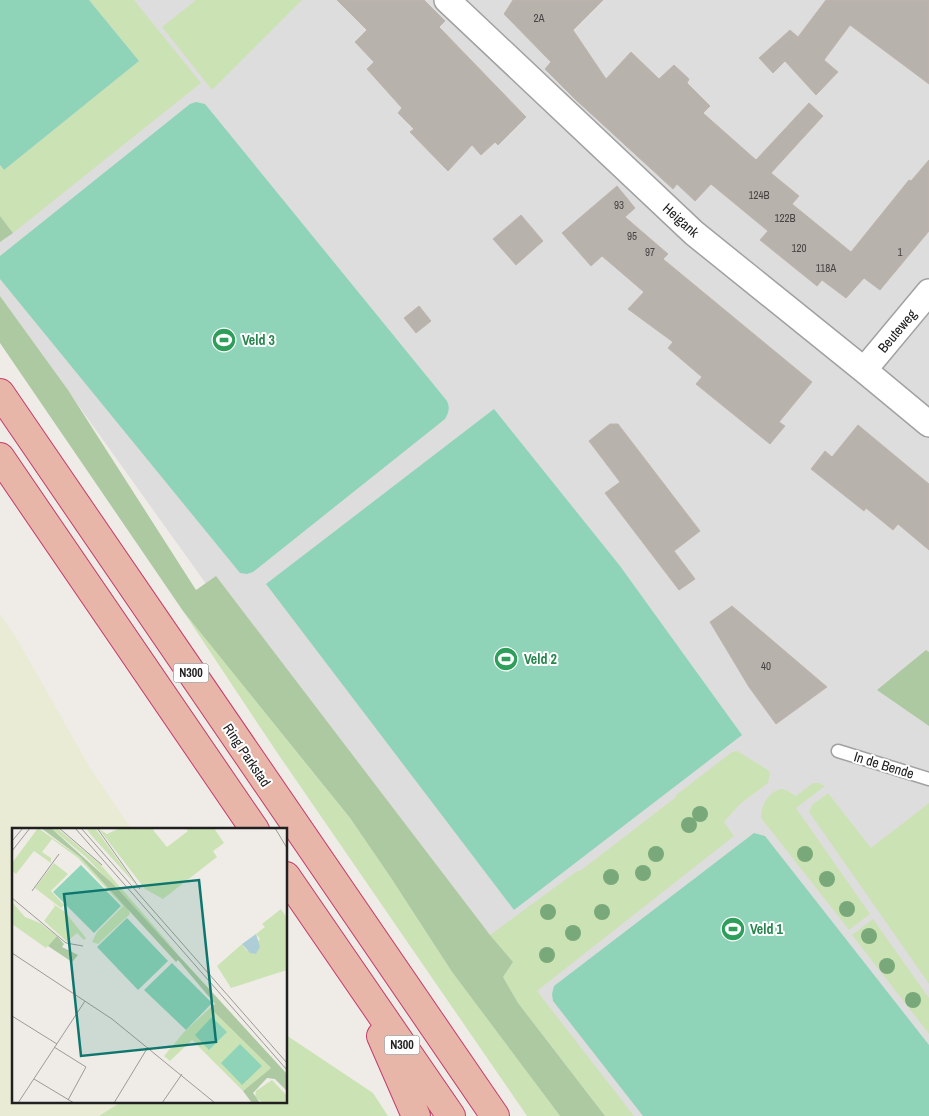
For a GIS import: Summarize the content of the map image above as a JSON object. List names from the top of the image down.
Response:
{
  "streets": {
    "highway": ["N300", "Ring Parkstad"],
    "street": ["Heigank", "Beuteweg"],
    "lane": ["In de Bende"]
  },
  "crossings": [
    ["Heigank", "Beuteweg"],
    ["N300", "Ring Parkstad"]
  ],
  "places": {
    "sports": ["Veld 3", "Veld 2", "Veld 1"]
  },
  "house_numbers": [
    "2A",
    "124B",
    "93",
    "122B",
    "95",
    "120",
    "97",
    "1",
    "118A",
    "40"
  ]
}
